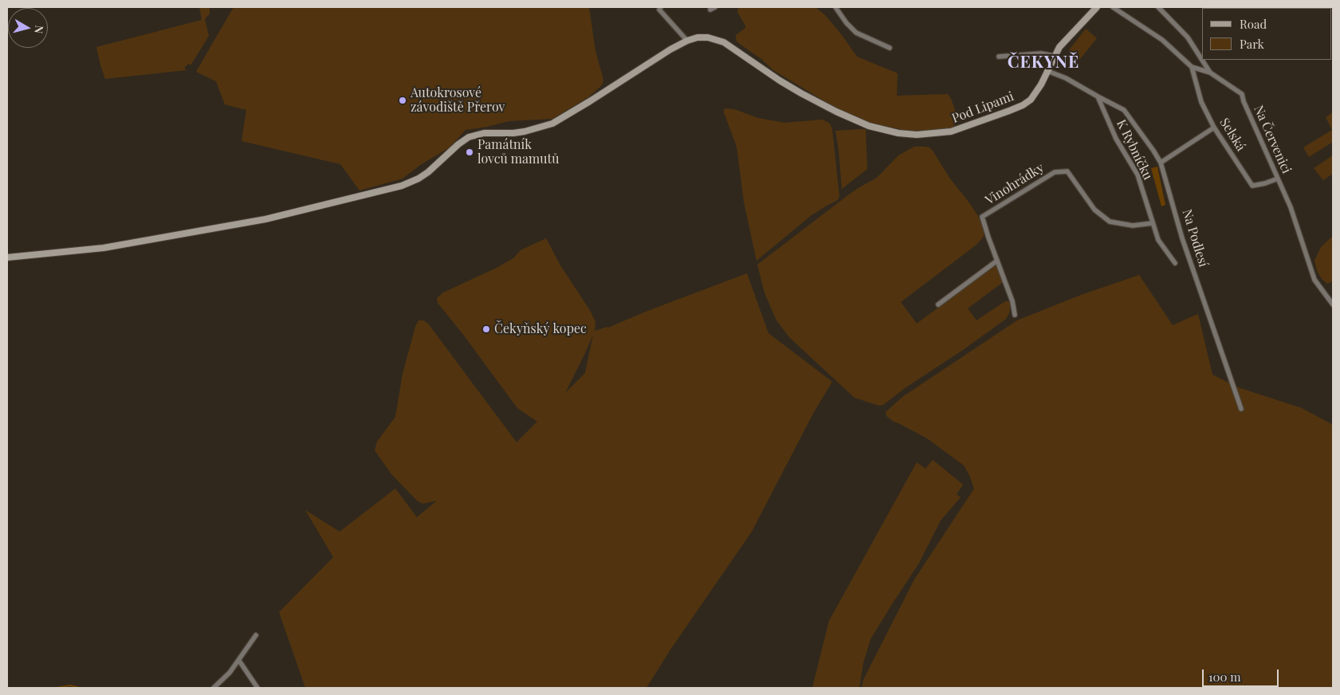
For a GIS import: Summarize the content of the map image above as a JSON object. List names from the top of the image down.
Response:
{
  "streets": {
    "main road": ["Pod Lipami"],
    "street": [
      "Selská",
      "Na Červenici",
      "K Rybníčku",
      "Vinohrádky",
      "Na Podlesí"
    ]
  },
  "crossings": [
    ["Selská", "Na Červenici"],
    ["K Rybníčku", "Vinohrádky"],
    ["K Rybníčku", "Na Podlesí"]
  ],
  "districts": ["ČEKYNĚ"],
  "places": ["Autokrosové závodiště Přerov", "Památník lovců mamutů", "Čekyňský kopec"],
  "legend": ["Road", "Park"],
  "scale_bar": "100 m",
  "north": "right"
}
